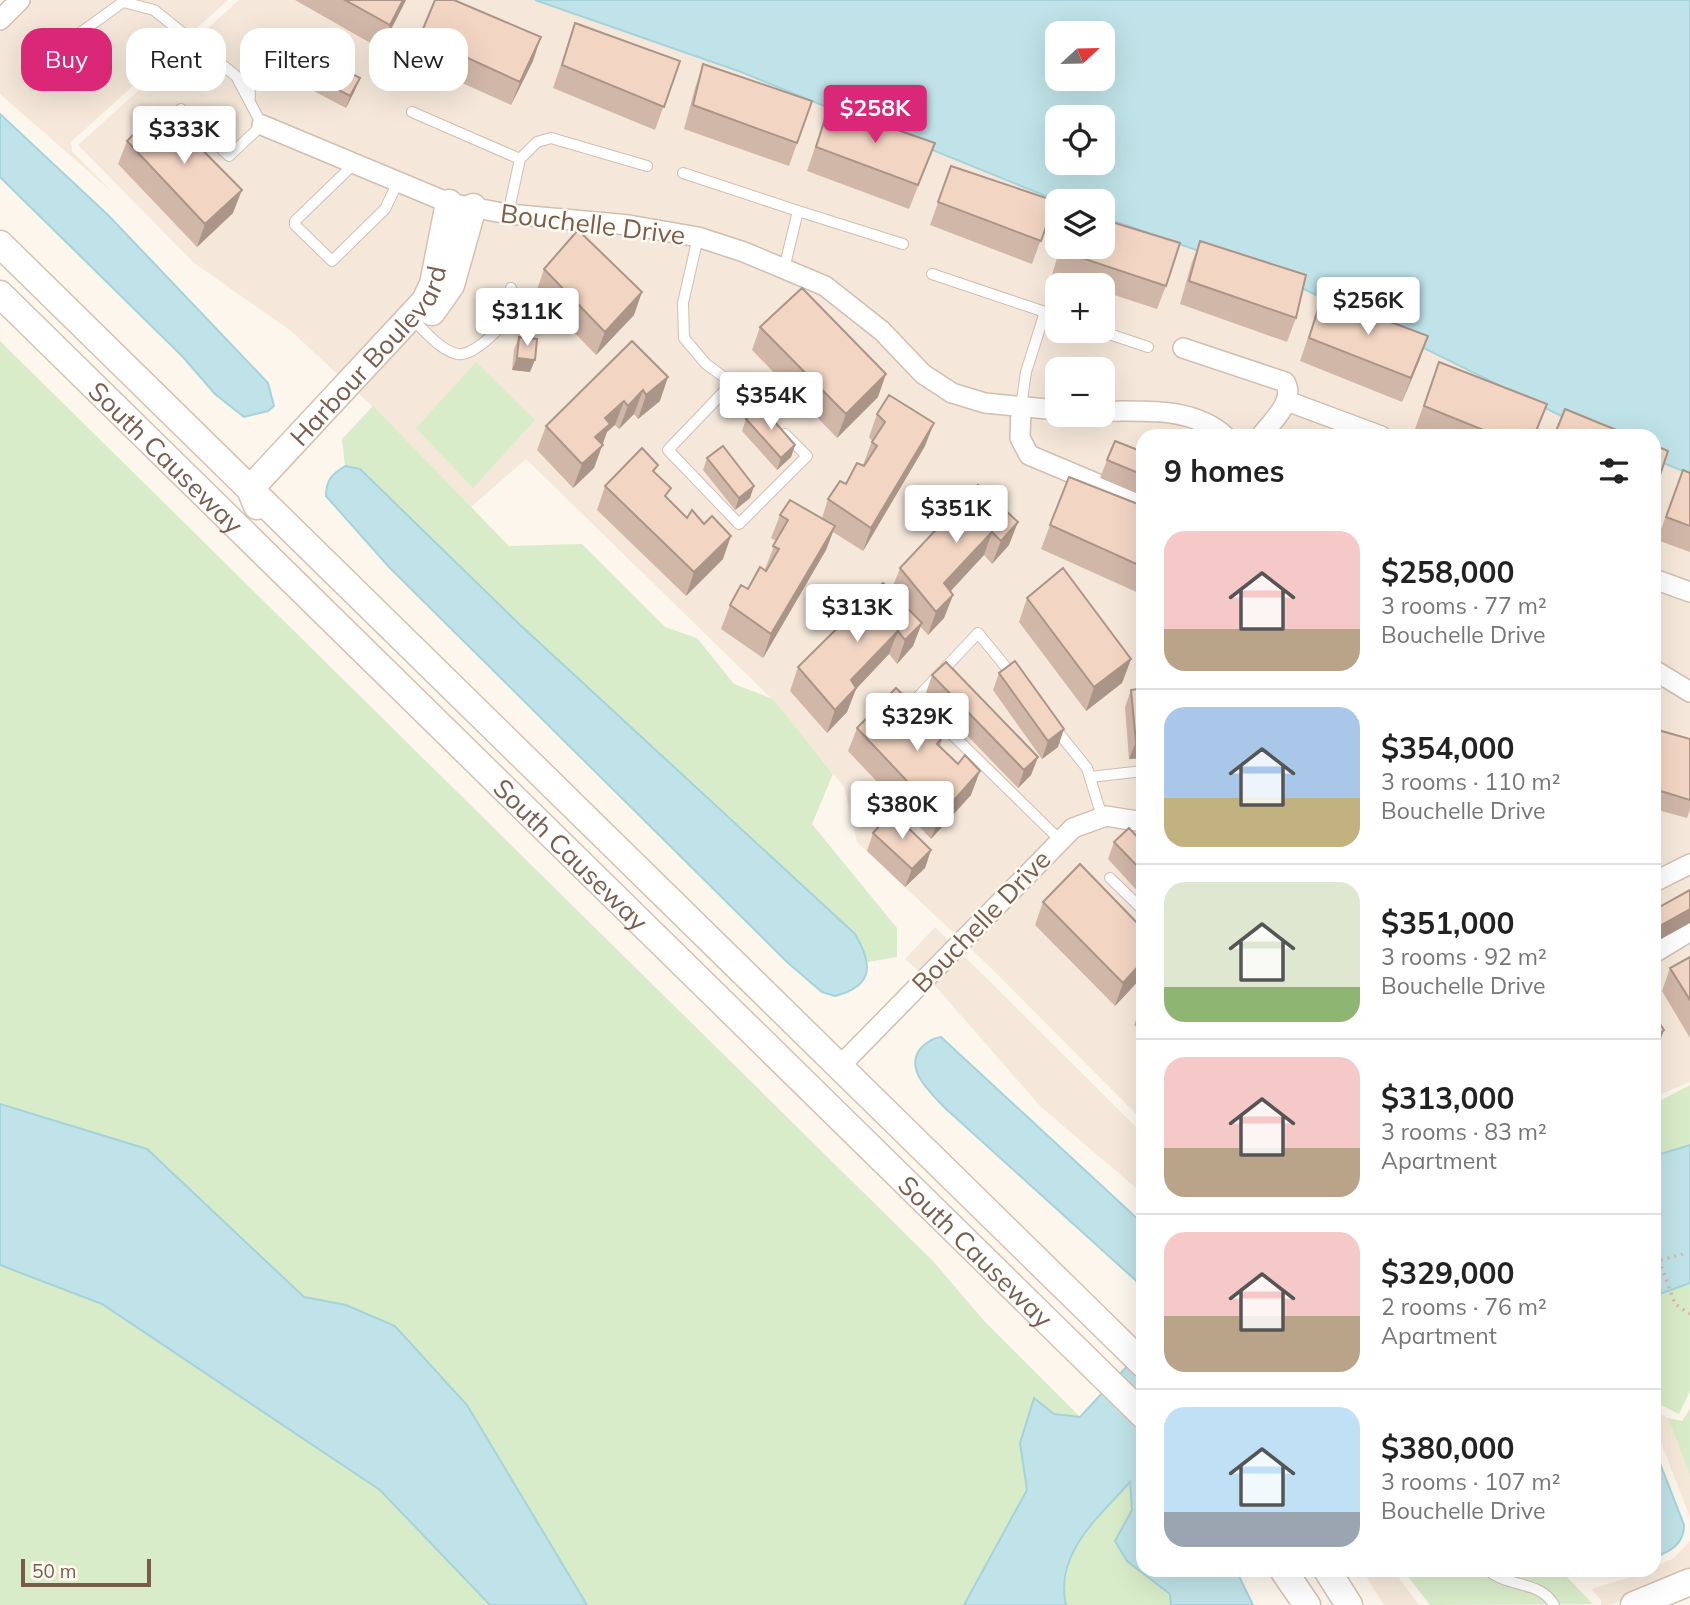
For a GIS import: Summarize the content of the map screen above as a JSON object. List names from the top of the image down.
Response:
{
  "streets": {
    "main road": ["Harbour Boulevard", "South Causeway"],
    "street": ["Bouchelle Drive"]
  },
  "crossings": [
    ["Bouchelle Drive", "Harbour Boulevard"],
    ["Bouchelle Drive", "South Causeway"],
    ["Harbour Boulevard", "South Causeway"]
  ],
  "scale_bar": "50 m",
  "north": "right",
  "page": {
    "map_buttons": ["+", "−"],
    "chip": [
      "Buy",
      "Rent",
      "Filters",
      "New"
    ],
    "price": [
      "$258K",
      "$333K",
      "$256K",
      "$311K",
      "$354K",
      "$351K",
      "$313K",
      "$329K",
      "$380K"
    ],
    "heading": "9 homes",
    "list": [
      {
        "name": "$258,000",
        "note": "3 rooms · 77 m² · Bouchelle Drive"
      },
      {
        "name": "$354,000",
        "note": "3 rooms · 110 m² · Bouchelle Drive"
      },
      {
        "name": "$351,000",
        "note": "3 rooms · 92 m² · Bouchelle Drive"
      },
      {
        "name": "$313,000",
        "note": "3 rooms · 83 m² · Apartment"
      },
      {
        "name": "$329,000",
        "note": "2 rooms · 76 m² · Apartment"
      },
      {
        "name": "$380,000",
        "note": "3 rooms · 107 m² · Bouchelle Drive"
      }
    ],
    "scale": "50 m"
  }
}
